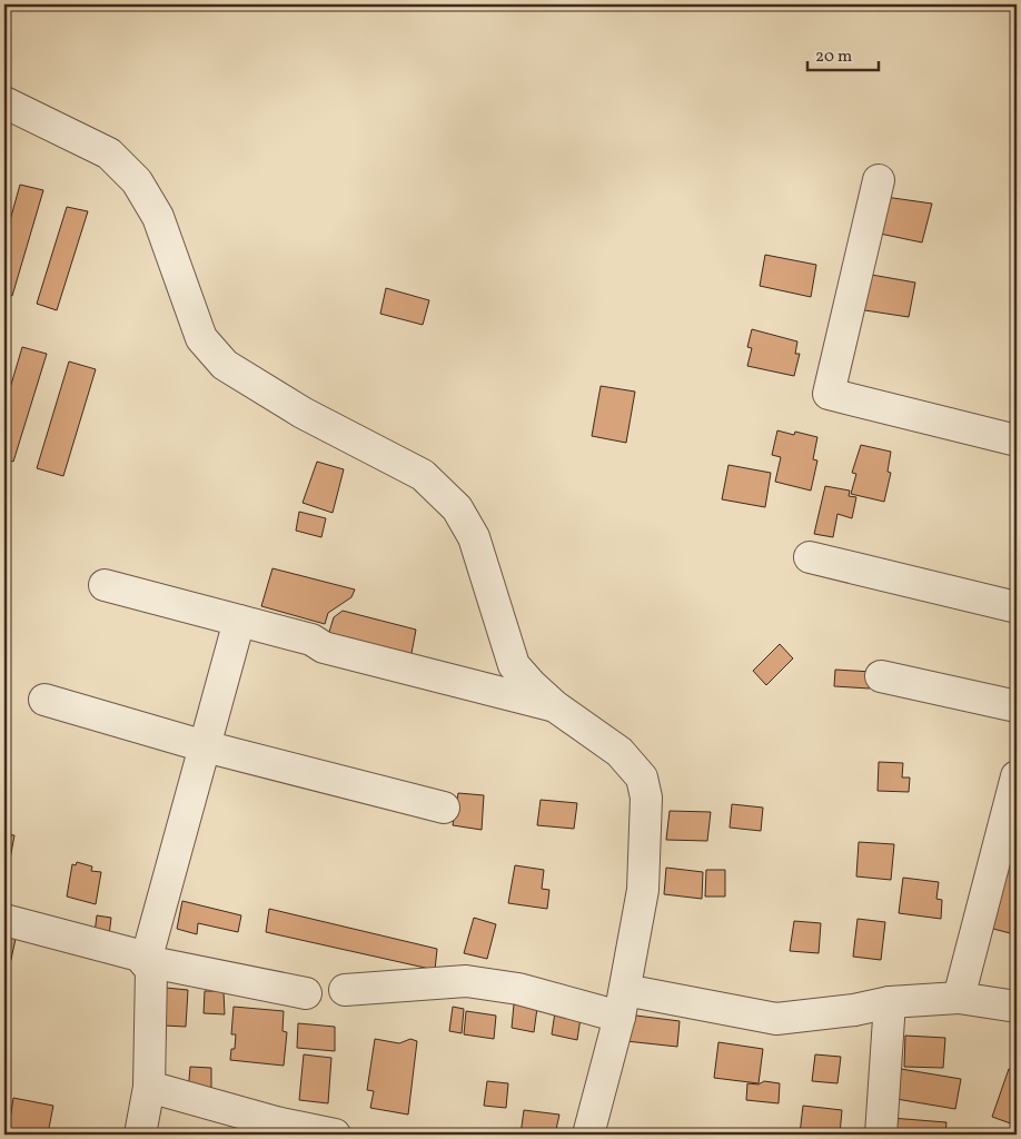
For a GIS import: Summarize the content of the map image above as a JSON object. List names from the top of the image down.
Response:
{
  "scale_bar": "20 m"
}
